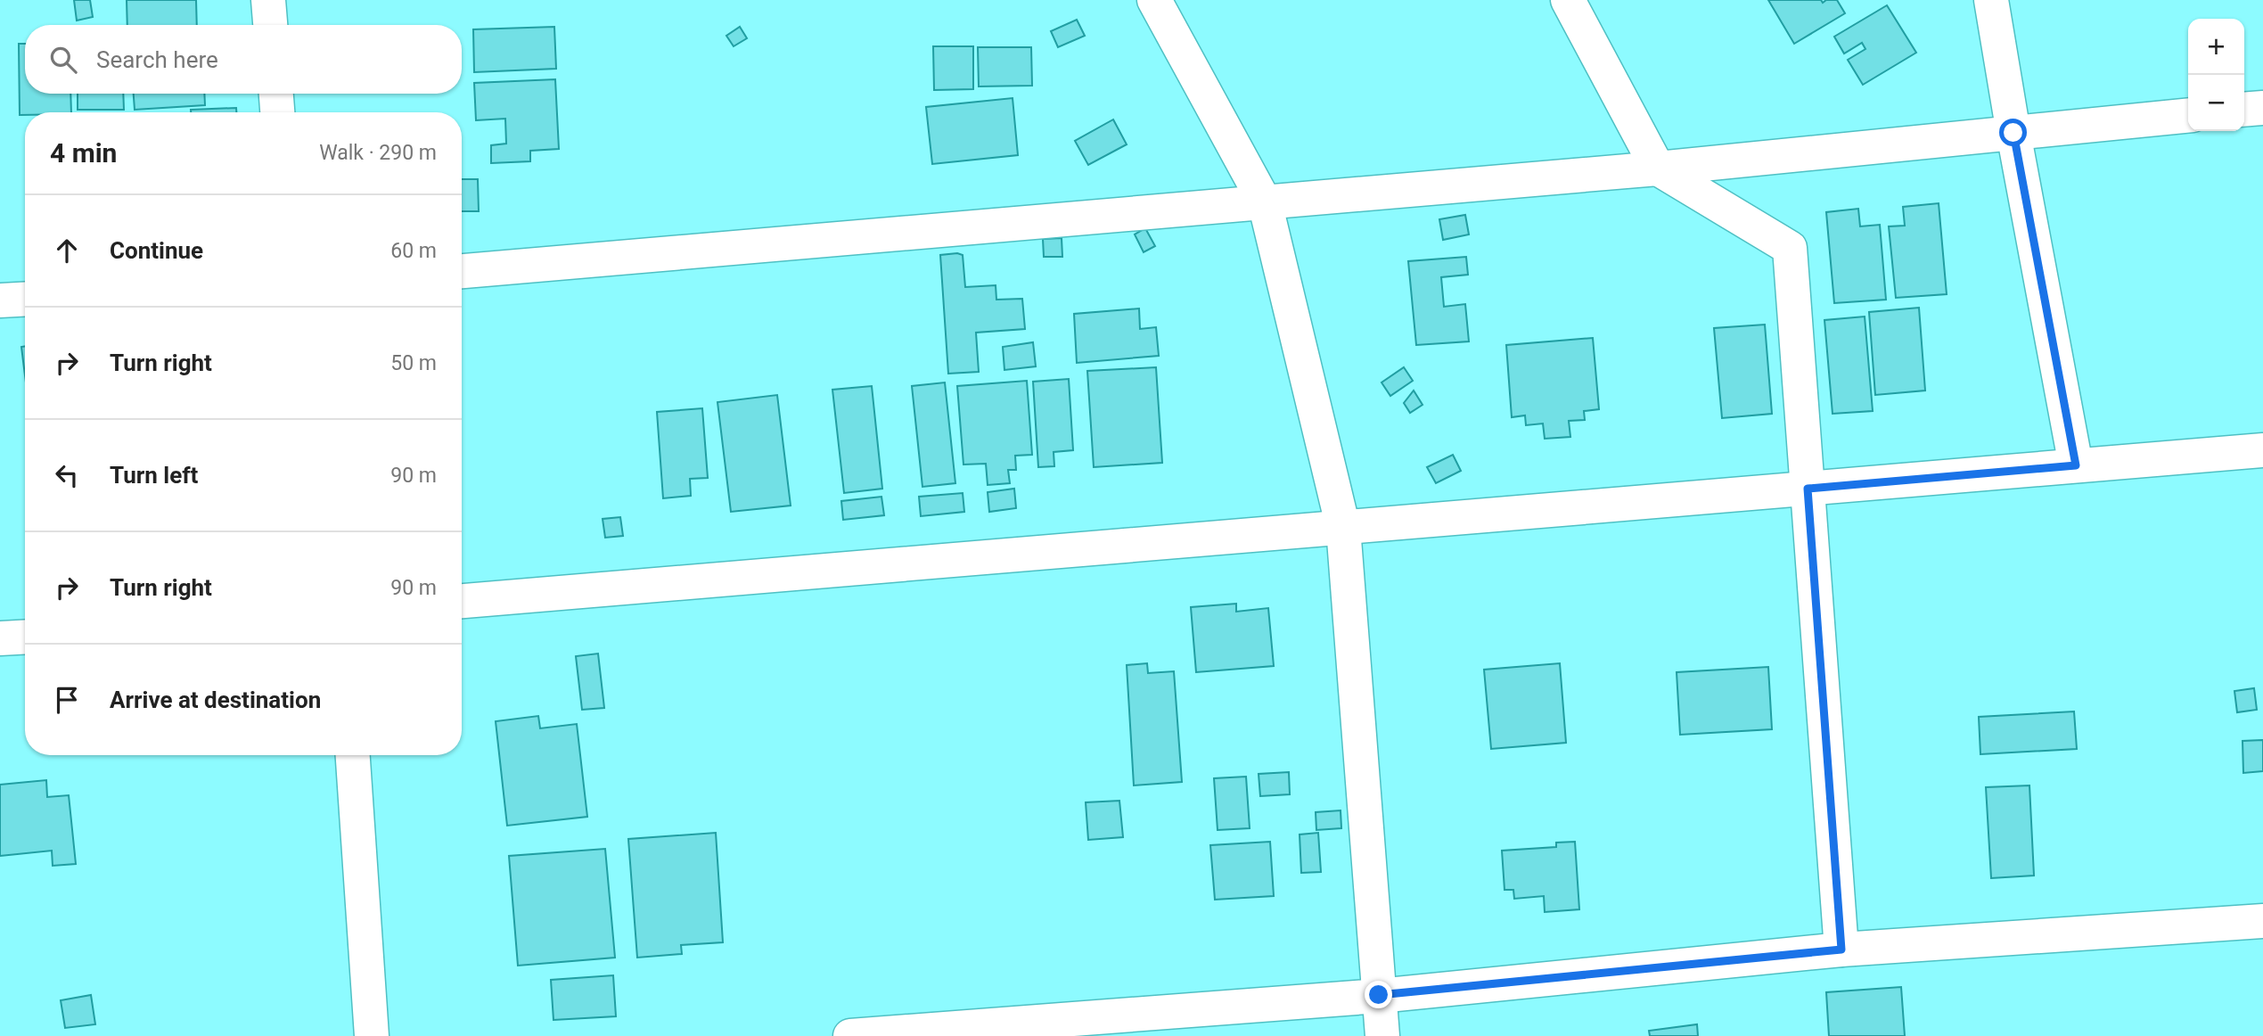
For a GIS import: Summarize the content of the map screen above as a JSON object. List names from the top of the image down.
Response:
{
  "page": {
    "map_buttons": ["+", "−"],
    "search": "Search here",
    "heading": ["4 min", "Walk · 290 m"],
    "list": [
      ["Continue", "60 m"],
      ["Turn right", "50 m"],
      ["Turn left", "90 m"],
      ["Turn right", "90 m"],
      "Arrive at destination"
    ]
  }
}
